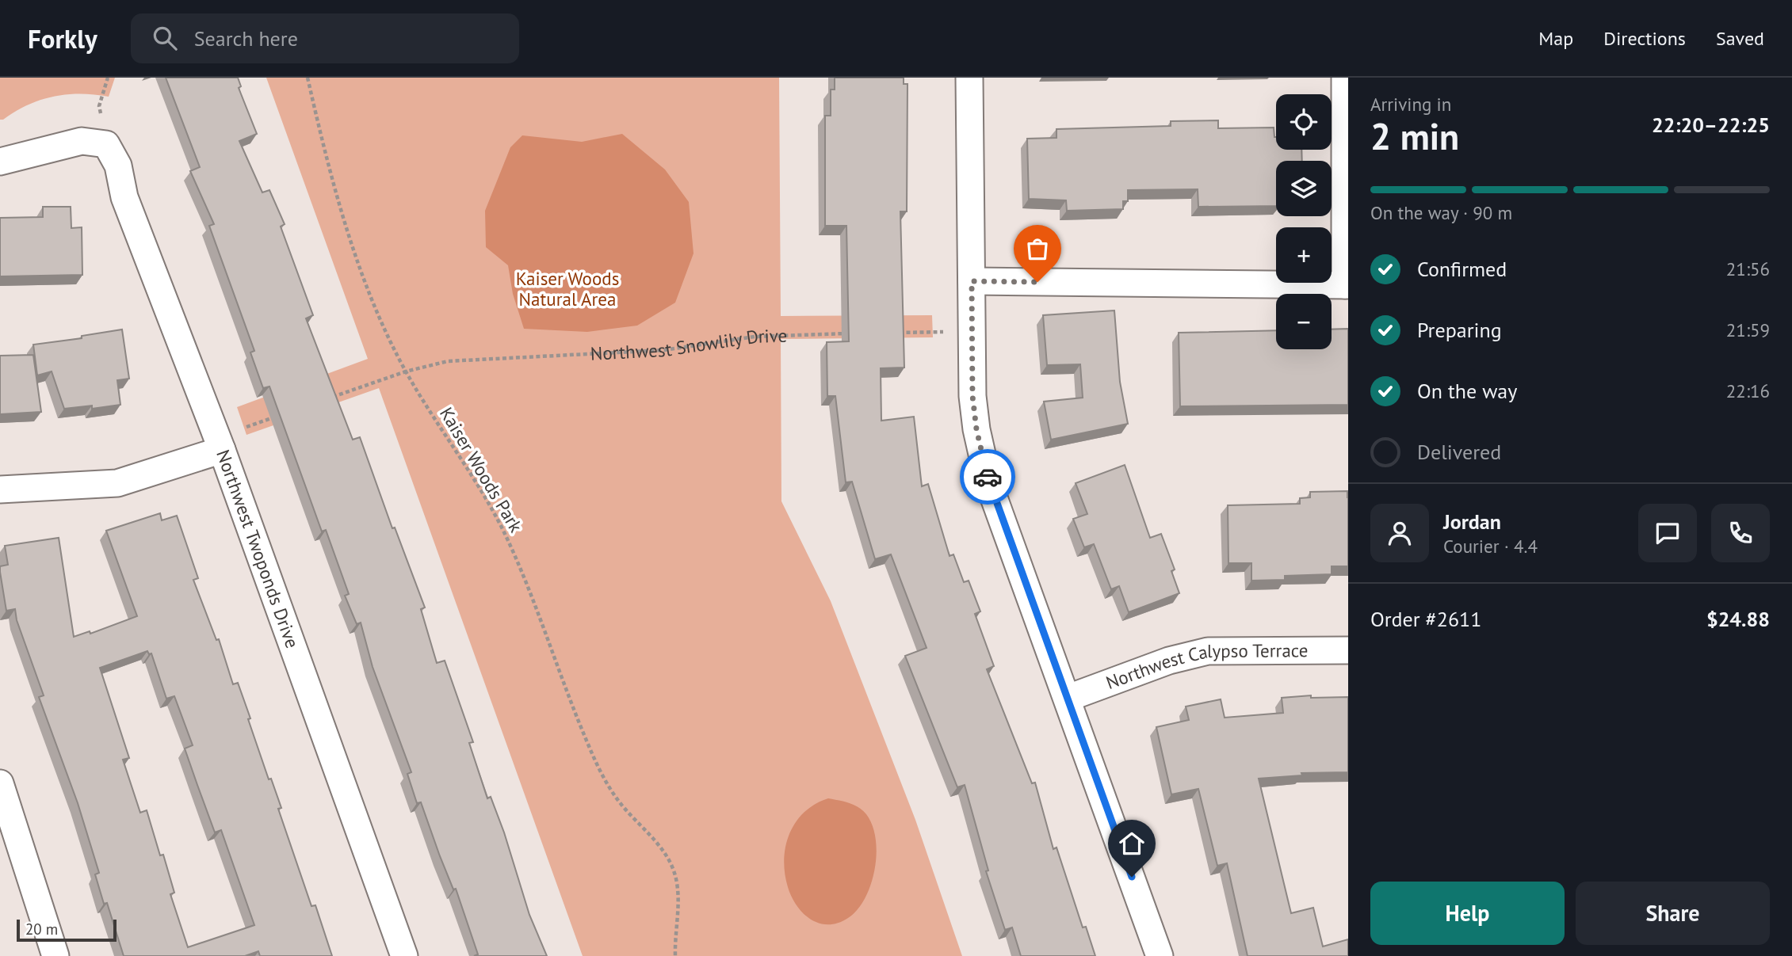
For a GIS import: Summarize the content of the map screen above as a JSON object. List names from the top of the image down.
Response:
{
  "streets": {
    "street": ["Northwest Twoponds Drive", "Northwest Calypso Terrace"],
    "path": ["Northwest Snowlily Drive", "Kaiser Woods Park"]
  },
  "crossings": [
    ["Northwest Snowlily Drive", "Kaiser Woods Park"]
  ],
  "parks": ["Kaiser Woods Natural Area"],
  "scale_bar": "20 m",
  "page": {
    "header": "Forkly",
    "search": "Search here",
    "nav": ["Map", "Directions", "Saved"],
    "heading": ["2 min", "Arriving in", "22:20–22:25"],
    "panel": [
      "Jordan",
      "Courier · 4.4",
      "Order #2611",
      "$24.88"
    ],
    "map_buttons": ["+", "−"],
    "bar": "On the way · 90 m",
    "list": [
      ["Confirmed", "21:56"],
      ["Preparing", "21:59"],
      ["On the way", "22:16"],
      "Delivered"
    ],
    "buttons": ["Help", "Share"],
    "scale": "20 m"
  }
}
